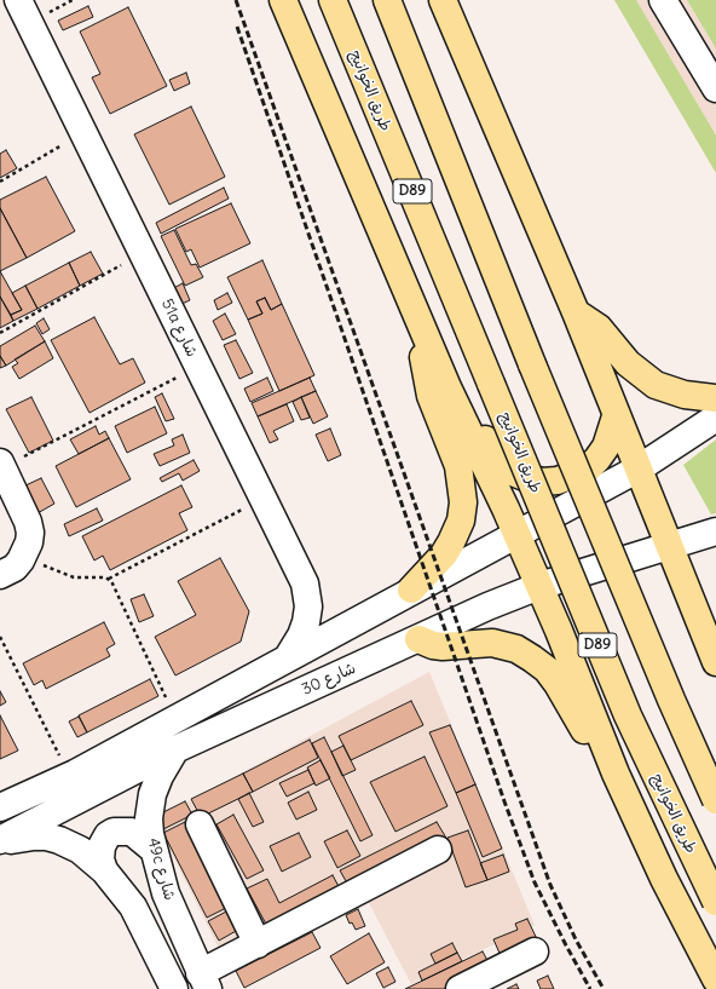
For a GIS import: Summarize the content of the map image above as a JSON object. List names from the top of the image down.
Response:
{
  "streets": {
    "main road": ["طريق الخوانيج", "D89"],
    "street": ["51a شارع", "شارع 30", "49c شارع"]
  },
  "crossings": [
    ["شارع 30", "49c شارع"]
  ]
}
